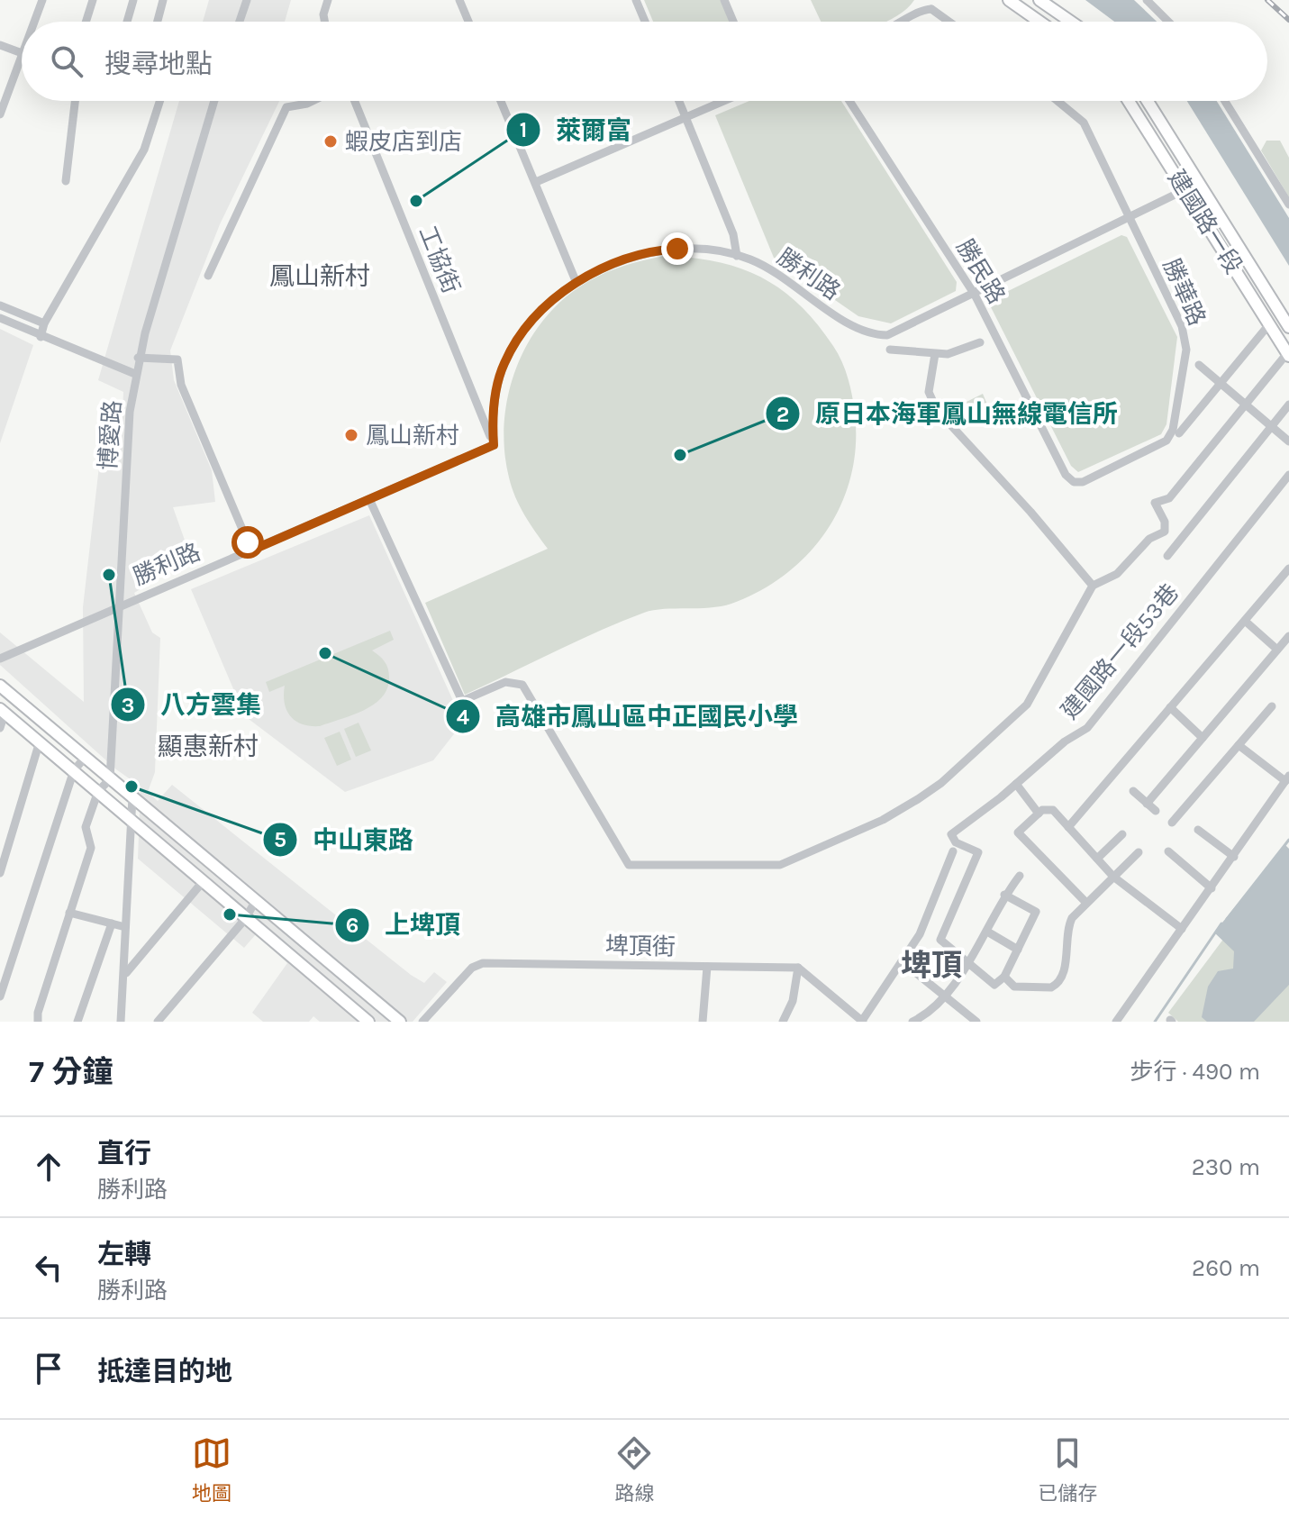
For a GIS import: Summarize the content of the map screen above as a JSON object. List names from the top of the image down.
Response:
{
  "streets": {
    "main road": ["建國路一段"],
    "street": [
      "工協街",
      "勝民路",
      "勝利路",
      "勝華路",
      "博愛路",
      "建國路一段53巷",
      "埤頂街"
    ]
  },
  "crossings": [
    ["建國路一段", "勝利路"],
    ["工協街", "勝利路"],
    ["勝民路", "勝利路"],
    ["勝民路", "勝華路"],
    ["勝利路", "勝華路"],
    ["勝利路", "博愛路"]
  ],
  "districts": ["鳳山新村", "顯惠新村", "埤頂"],
  "places": [
    "蝦皮店到店",
    "萊爾富",
    "鳳山新村",
    "原日本海軍鳳山無線電信所",
    "八方雲集",
    "高雄市鳳山區中正國民小學",
    "中山東路",
    "上埤頂"
  ],
  "page": {
    "search": "搜尋地點",
    "heading": ["7 分鐘", "步行 · 490 m"],
    "list": [
      ["直行", "勝利路", "230 m"],
      ["左轉", "勝利路", "260 m"],
      "抵達目的地"
    ],
    "nav": ["地圖", "路線", "已儲存"]
  }
}
